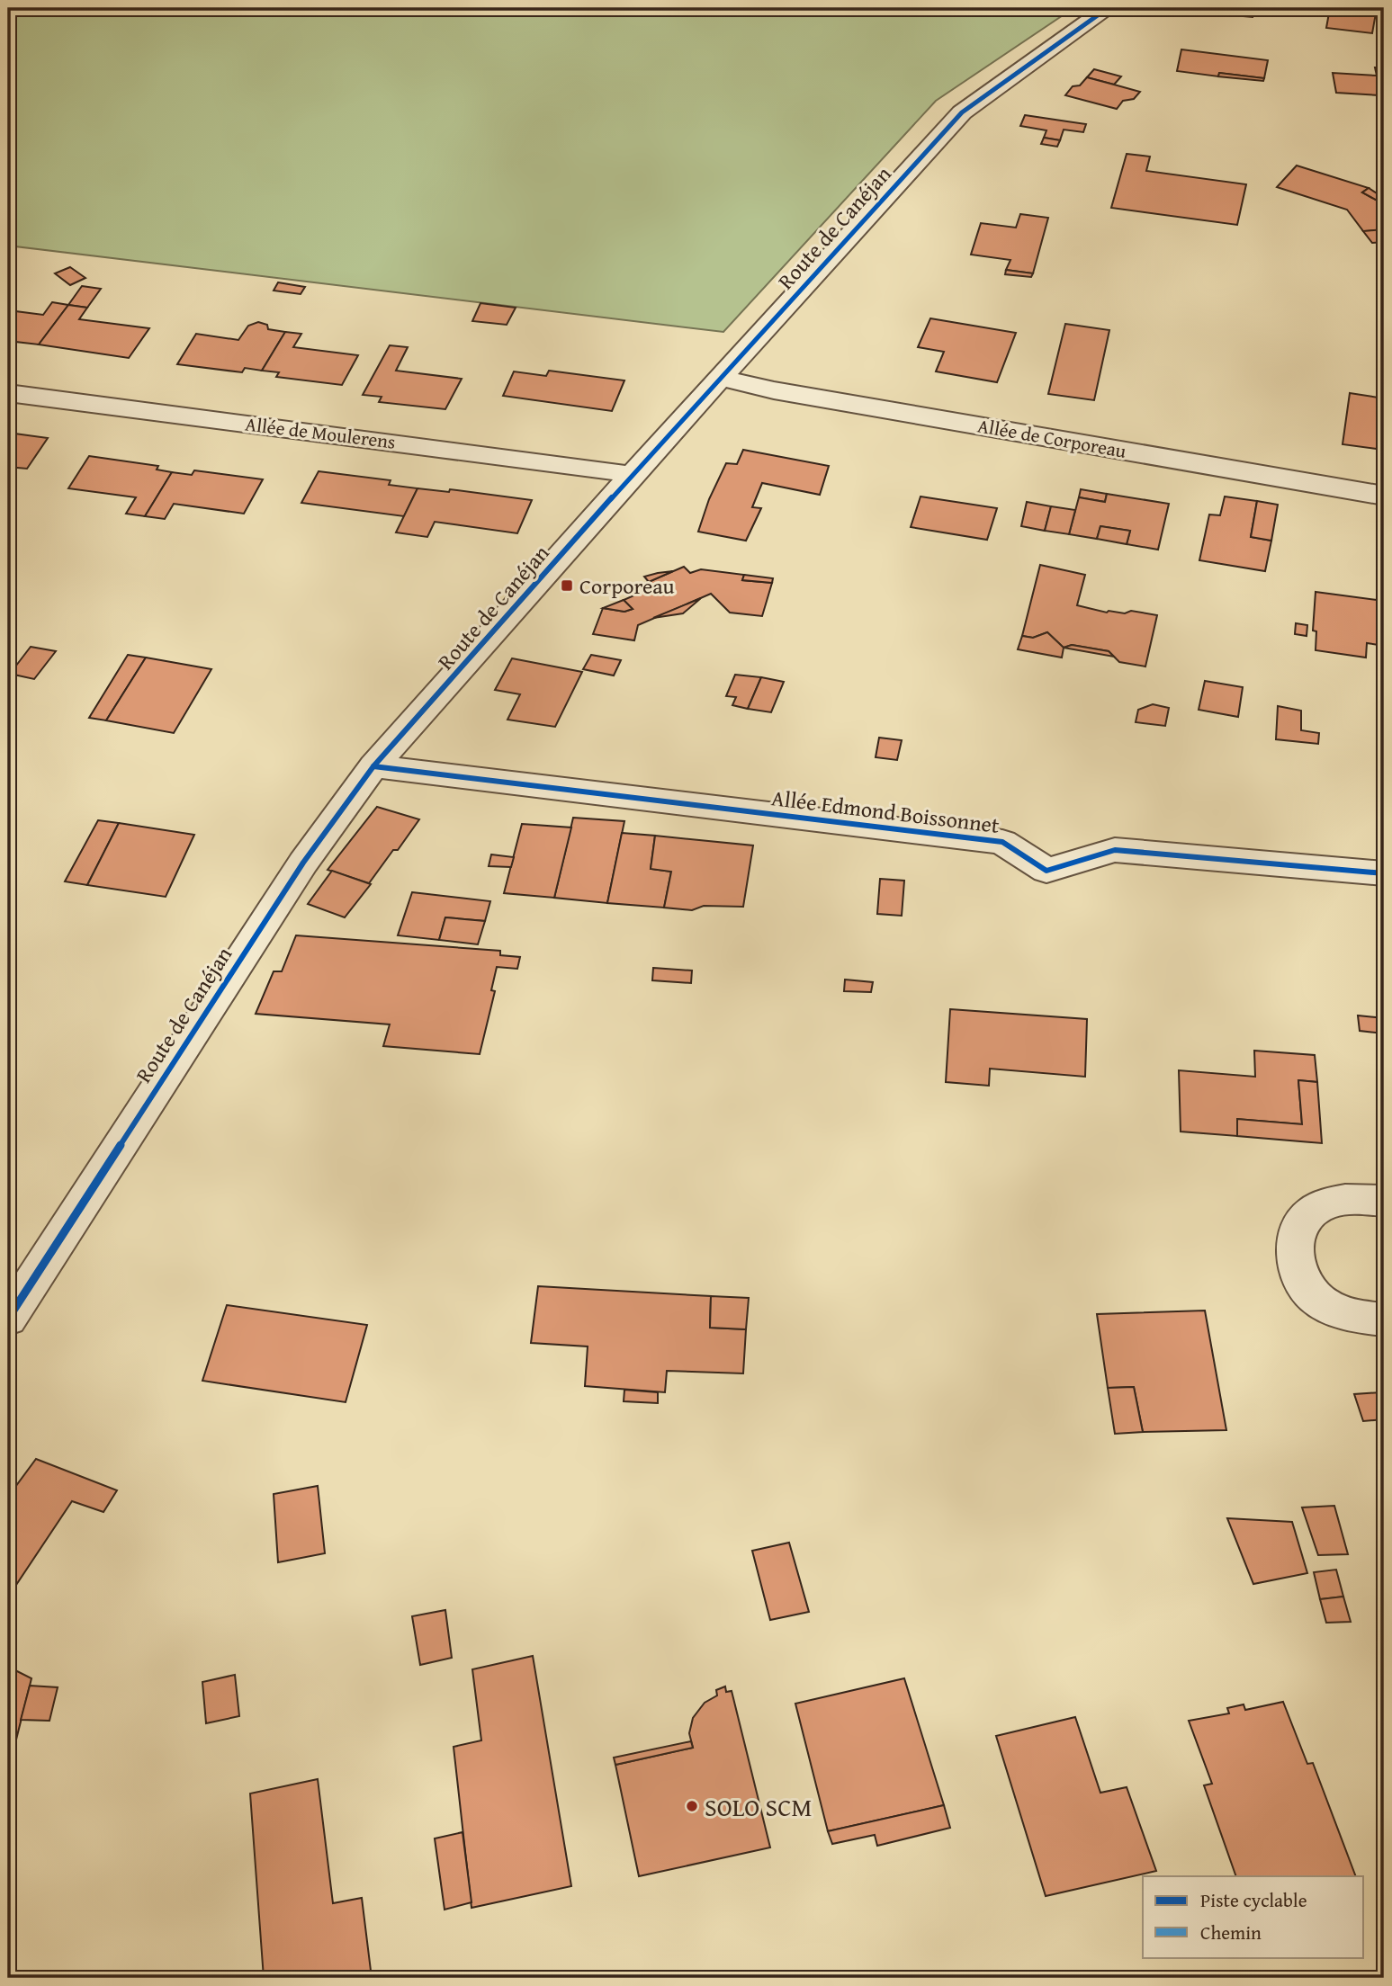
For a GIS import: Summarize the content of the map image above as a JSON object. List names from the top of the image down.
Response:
{
  "streets": {
    "street": [
      "Route de Canéjan",
      "Allée de Moulerens",
      "Allée de Corporeau",
      "Allée Edmond Boissonnet"
    ]
  },
  "crossings": [
    ["Route de Canéjan", "Allée de Moulerens"],
    ["Route de Canéjan", "Allée de Corporeau"],
    ["Route de Canéjan", "Allée Edmond Boissonnet"]
  ],
  "places": {
    "transit": ["Corporeau"],
    "other": ["SOLO SCM"]
  },
  "legend": ["Piste cyclable", "Chemin"]
}
